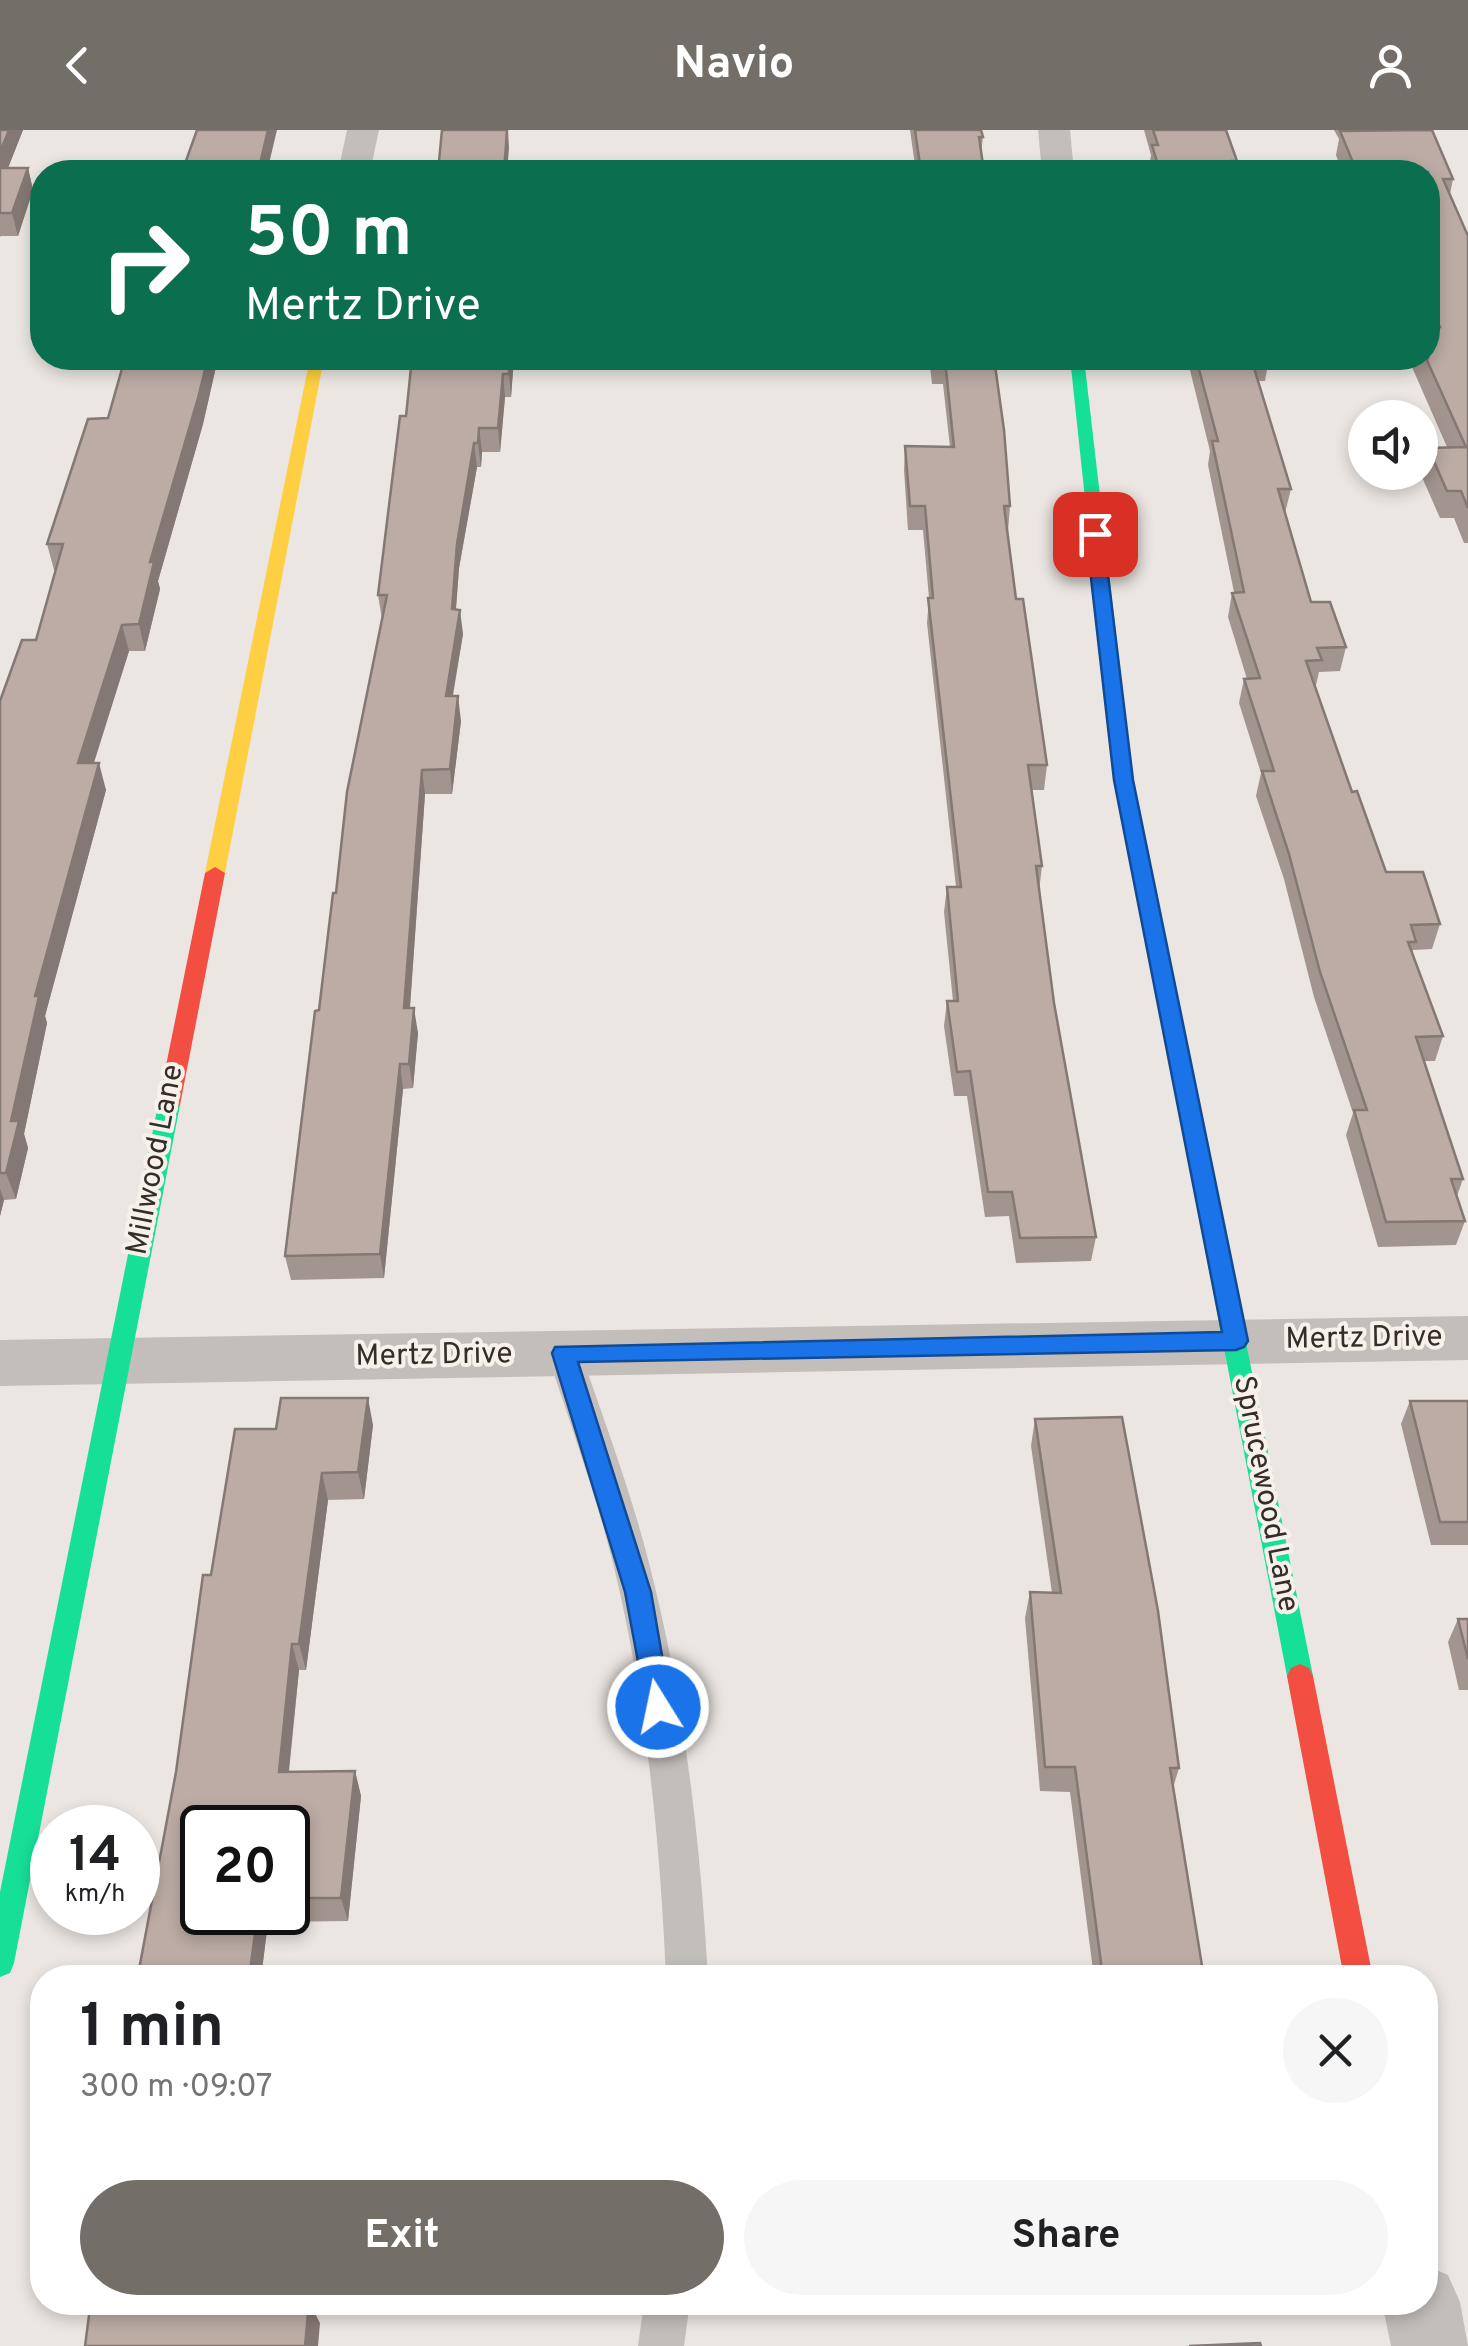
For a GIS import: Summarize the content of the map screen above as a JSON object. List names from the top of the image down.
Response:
{
  "streets": {
    "street": ["Millwood Lane", "Mertz Drive", "Sprucewood Lane"]
  },
  "crossings": [
    ["Millwood Lane", "Mertz Drive"],
    ["Mertz Drive", "Sprucewood Lane"]
  ],
  "page": {
    "header": "Navio",
    "turn": ["50 m", "Mertz Drive"],
    "speed": "14 km/h",
    "limit": "20",
    "heading": ["1 min", "300 m · 09:07"],
    "buttons": ["Exit", "Share"]
  }
}
